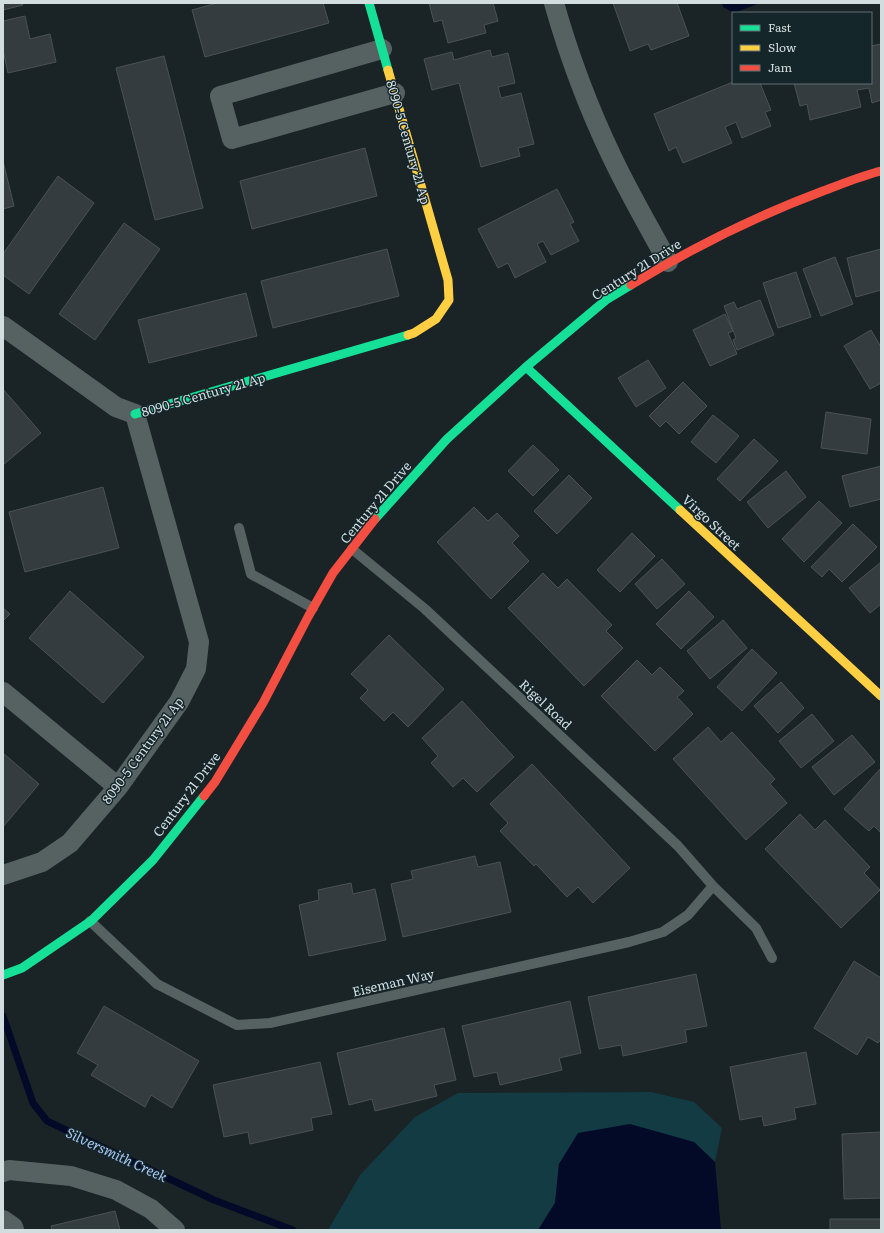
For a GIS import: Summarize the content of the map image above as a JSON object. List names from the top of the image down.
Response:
{
  "streets": {
    "street": ["8090-5 Century 21 Ap", "Century 21 Drive", "Virgo Street"],
    "lane": ["Rigel Road", "Eiseman Way"]
  },
  "crossings": [
    ["Century 21 Drive", "Virgo Street"],
    ["Century 21 Drive", "Rigel Road"],
    ["Century 21 Drive", "Eiseman Way"],
    ["Rigel Road", "Eiseman Way"]
  ],
  "water": ["Silversmith Creek"],
  "legend": ["Fast", "Slow", "Jam"]
}
